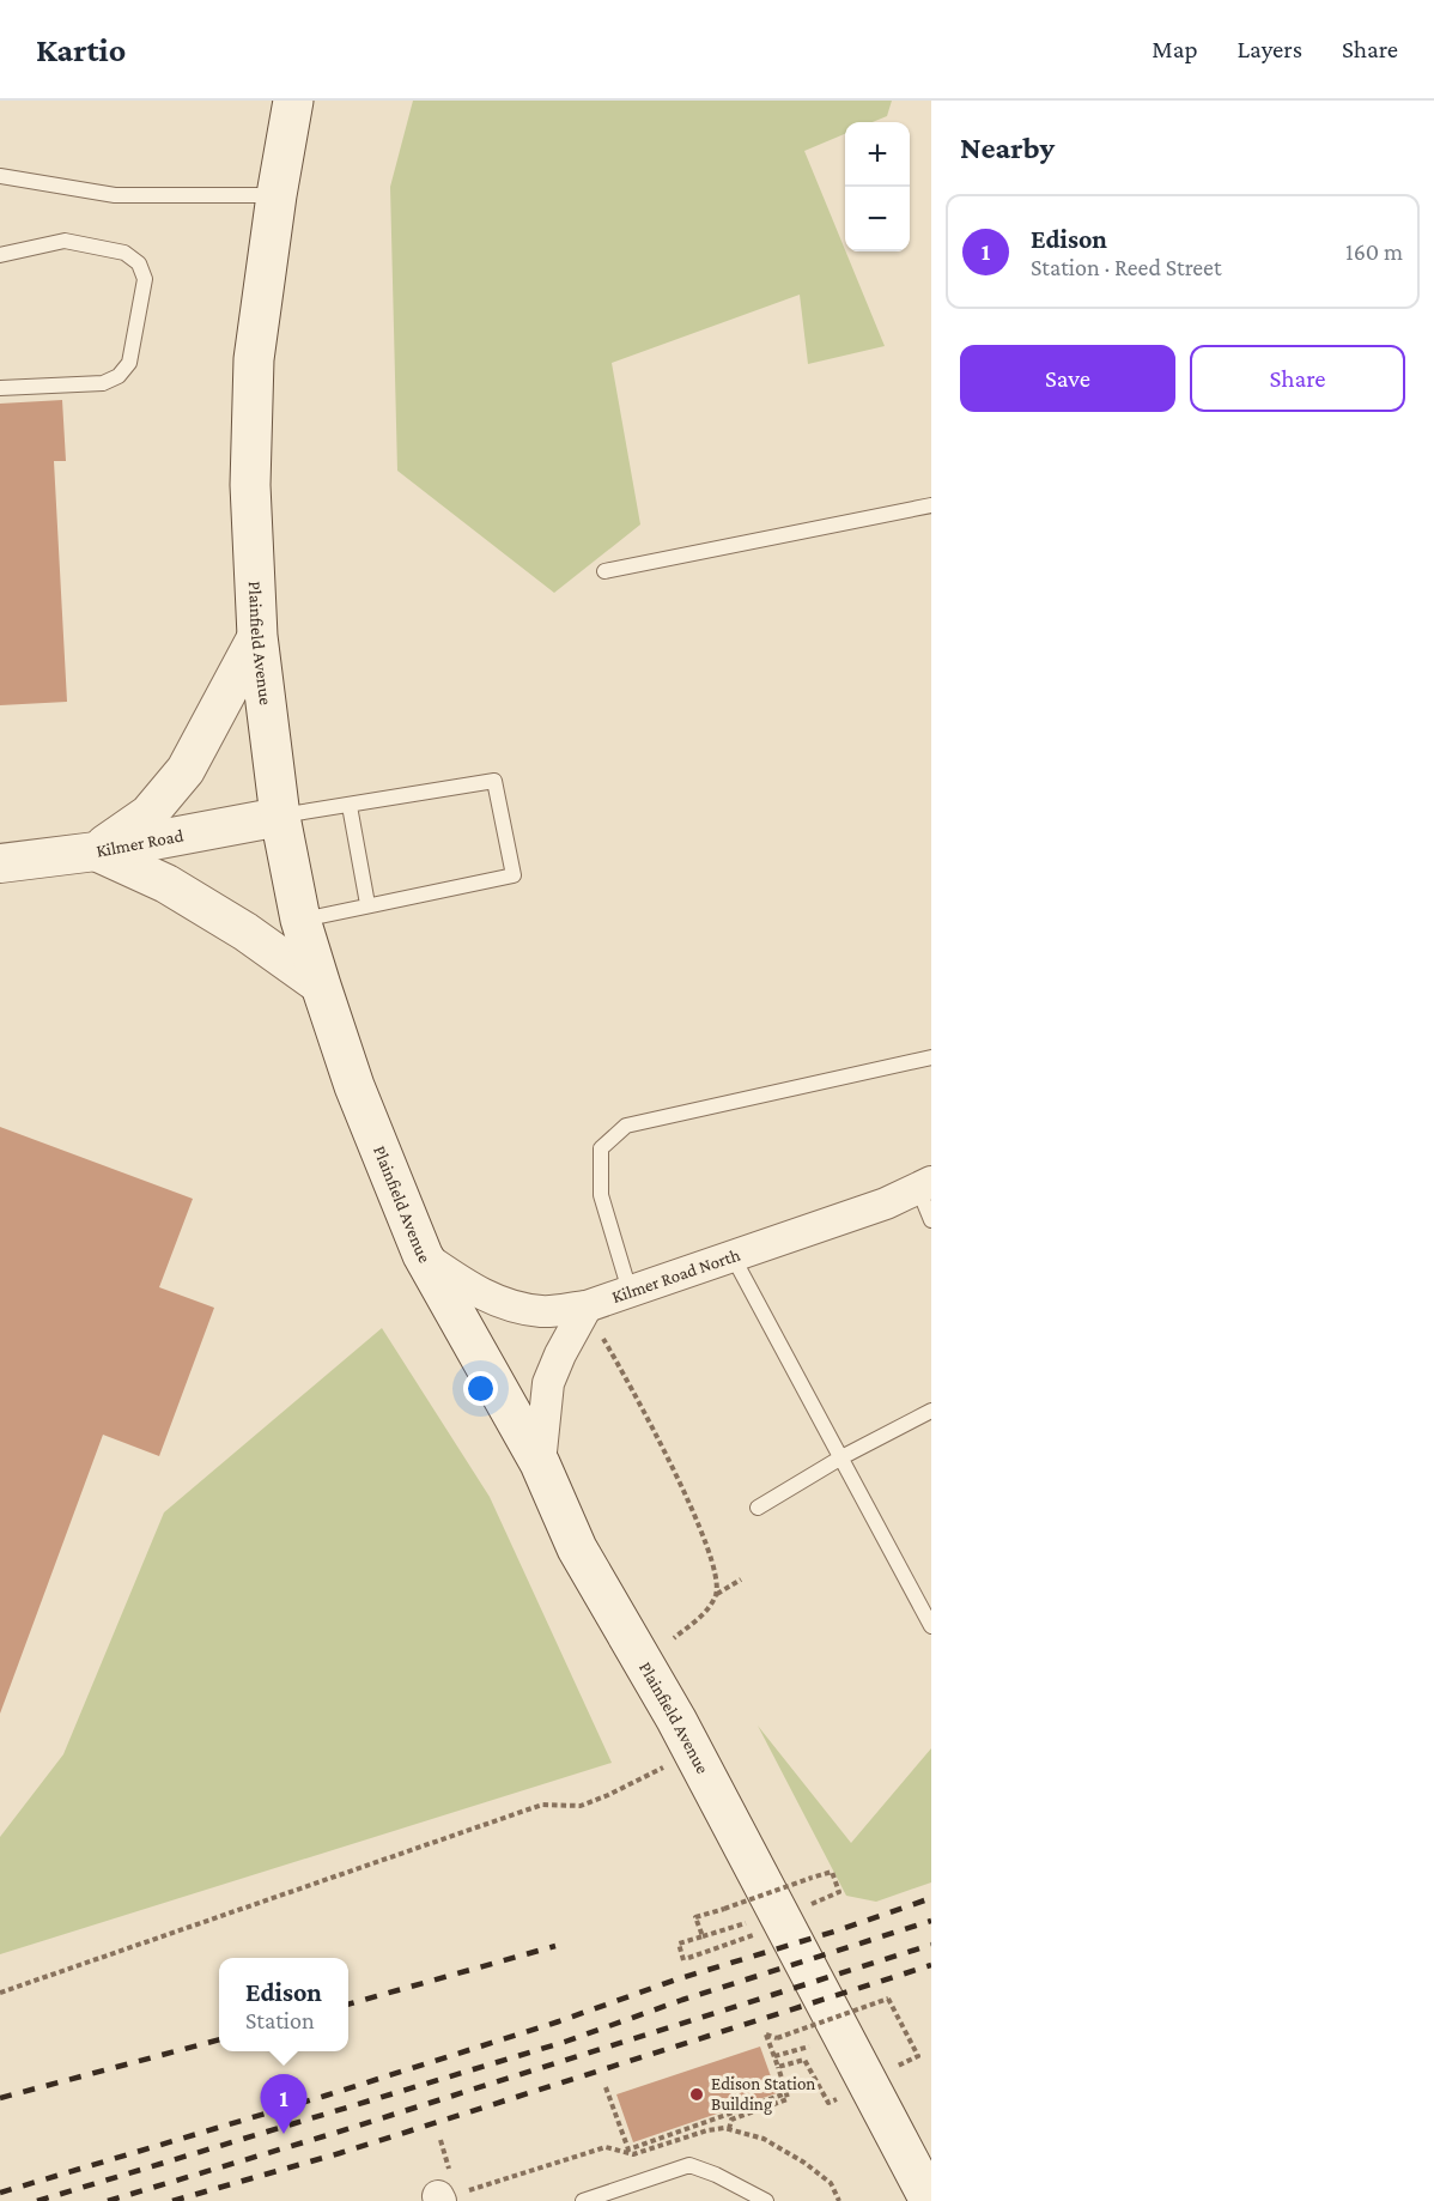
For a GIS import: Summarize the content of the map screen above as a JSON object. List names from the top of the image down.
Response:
{
  "streets": {
    "main road": ["Plainfield Avenue"],
    "street": ["Kilmer Road", "Kilmer Road North"]
  },
  "crossings": [
    ["Plainfield Avenue", "Kilmer Road"],
    ["Plainfield Avenue", "Kilmer Road North"]
  ],
  "places": ["Edison Station Building"],
  "page": {
    "header": "Kartio",
    "nav": ["Map", "Layers", "Share"],
    "heading": "Nearby",
    "map_buttons": ["+", "−"],
    "list": [
      {
        "mark": "1",
        "name": "Edison",
        "note": "Station · Reed Street",
        "value": "160 m"
      }
    ],
    "buttons": ["Save", "Share"],
    "popup": ["Edison", "Station"],
    "pins": "1"
  }
}
